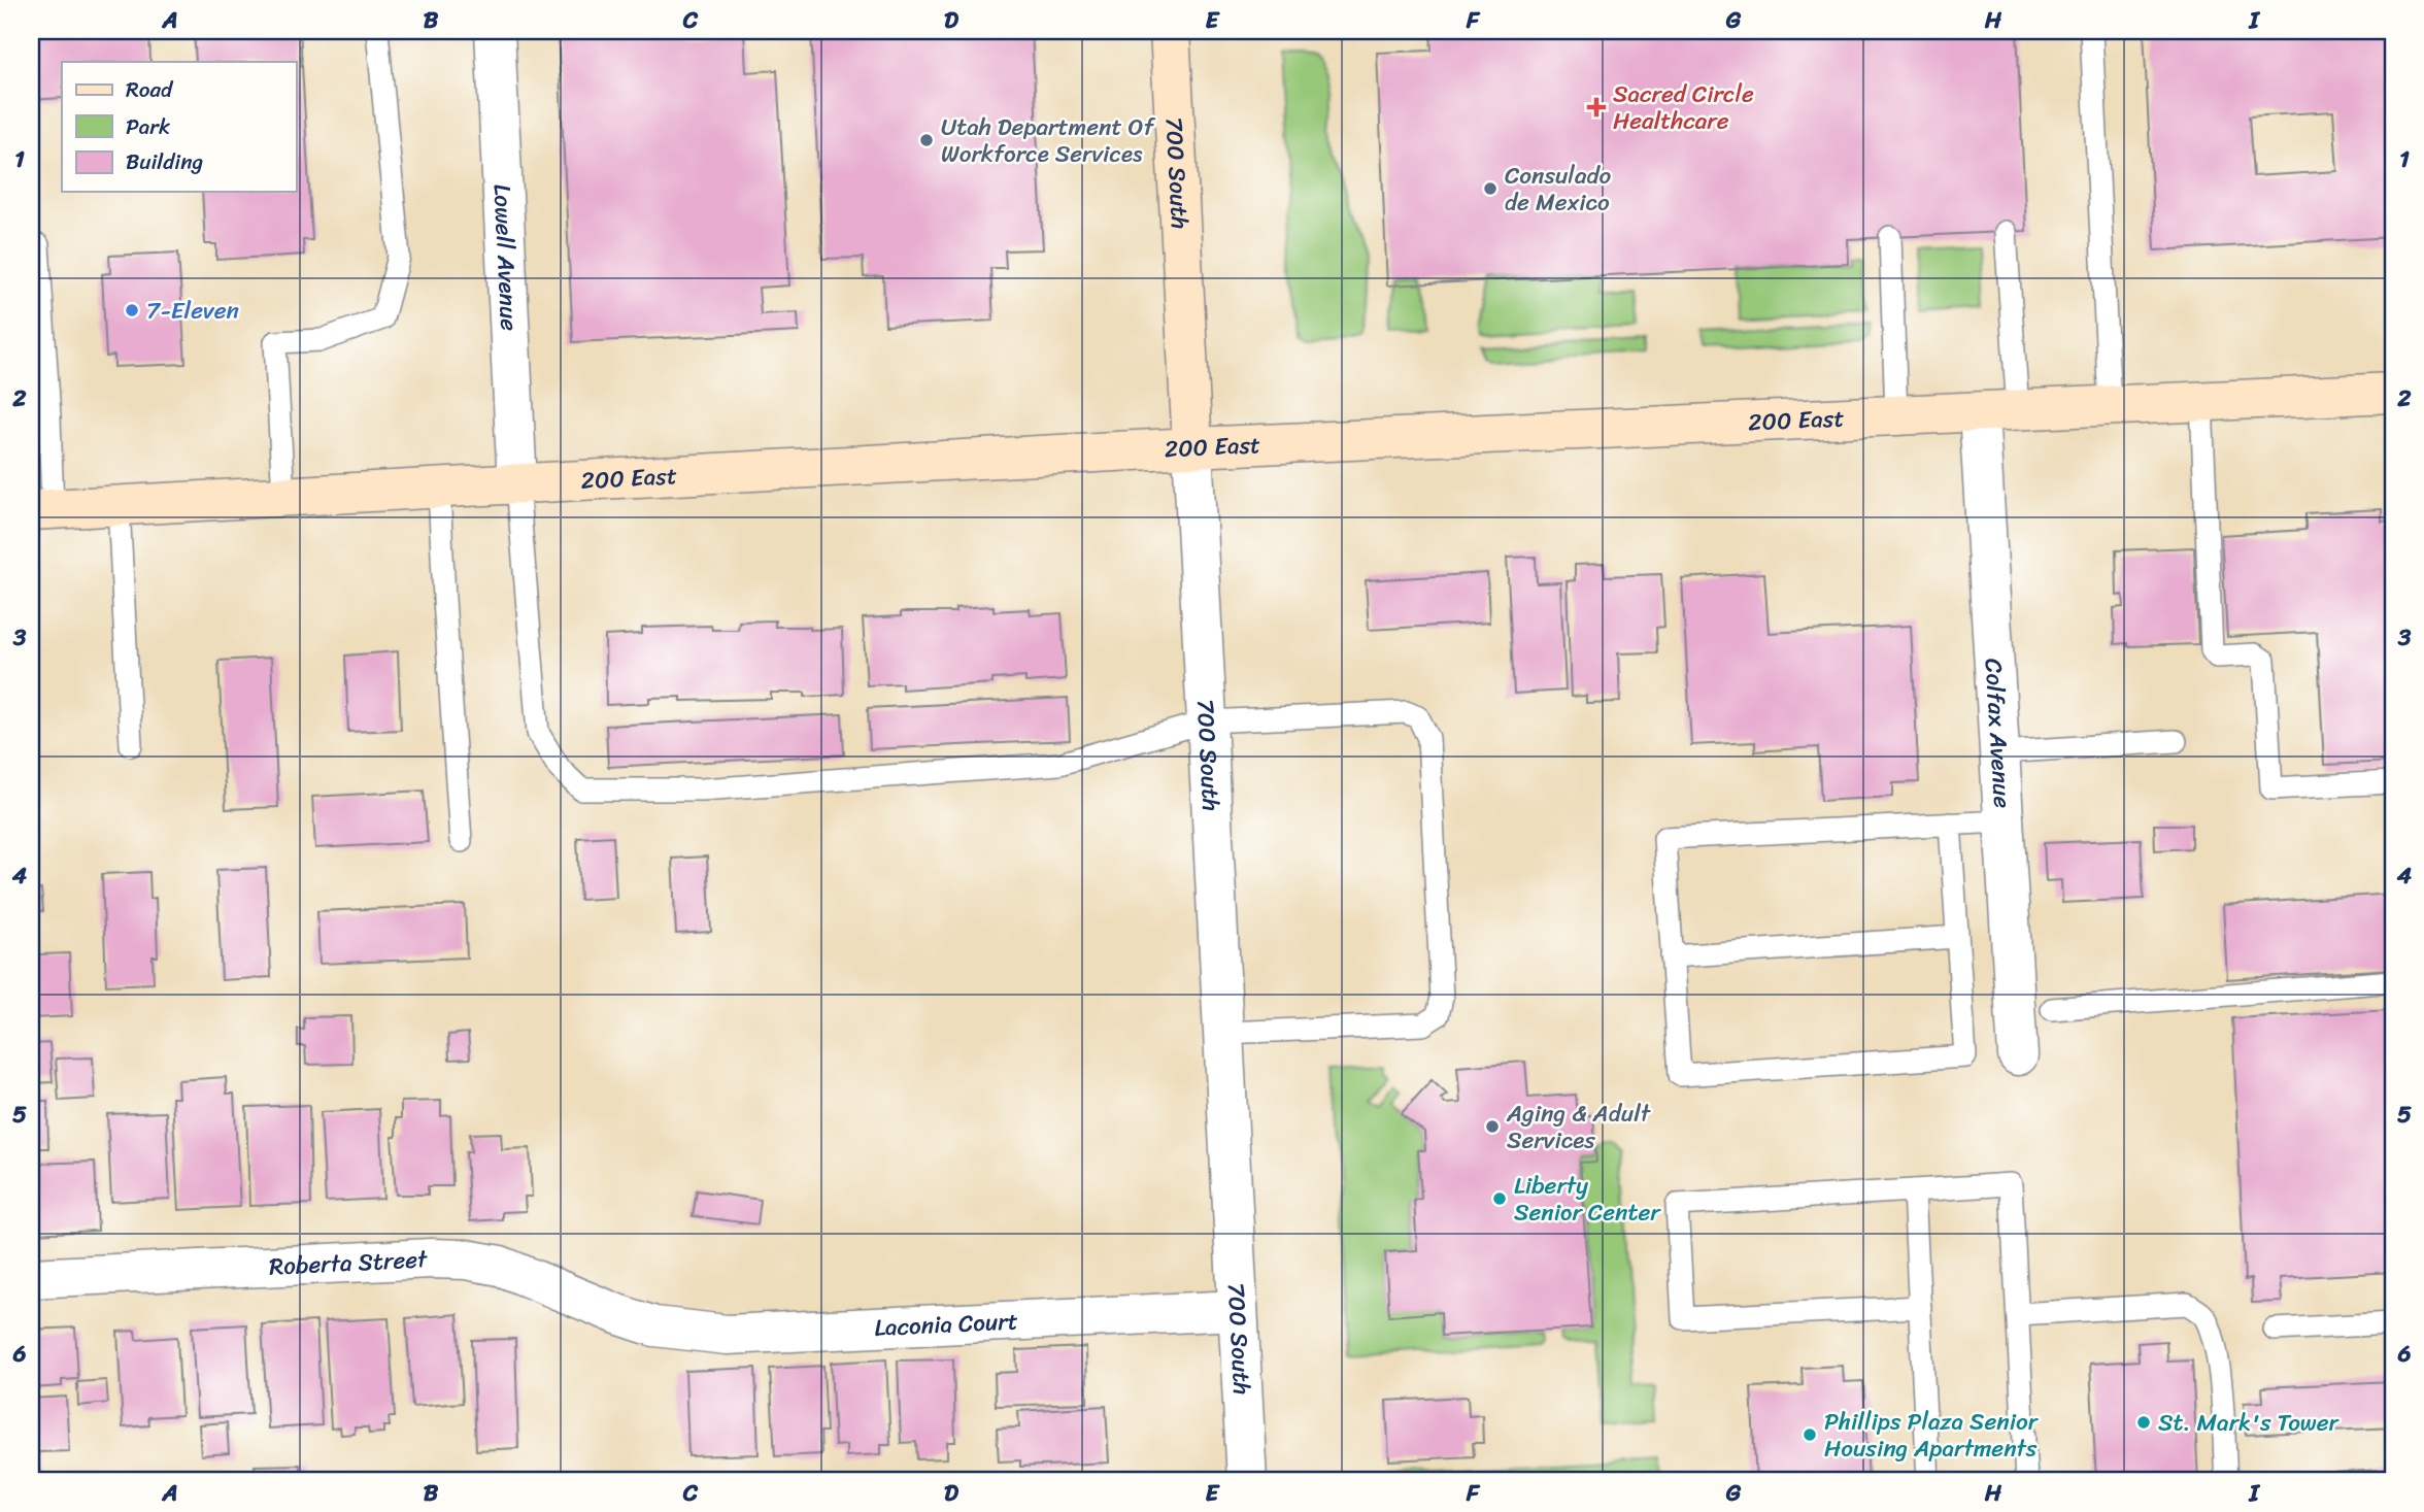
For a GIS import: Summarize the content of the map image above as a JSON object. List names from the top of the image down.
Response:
{
  "streets": {
    "street": [
      "700 South",
      "Lowell Avenue",
      "200 East",
      "Colfax Avenue",
      "Roberta Street",
      "Laconia Court"
    ]
  },
  "crossings": [
    ["700 South", "200 East"],
    ["700 South", "Laconia Court"],
    ["Lowell Avenue", "200 East"],
    ["200 East", "Colfax Avenue"],
    ["Roberta Street", "Laconia Court"]
  ],
  "places": {
    "health": ["Sacred Circle Healthcare"],
    "other": [
      "Utah Department Of Workforce Services",
      "Consulado de Mexico",
      "7-Eleven",
      "Aging & Adult Services",
      "Liberty Senior Center",
      "St. Mark's Tower",
      "Phillips Plaza Senior Housing Apartments"
    ]
  },
  "legend": ["Road", "Park", "Building"],
  "grid": {
    "columns": [
      "A",
      "B",
      "C",
      "D",
      "E",
      "F",
      "G",
      "H",
      "I"
    ],
    "rows": [
      "1",
      "2",
      "3",
      "4",
      "5",
      "6"
    ]
  }
}
